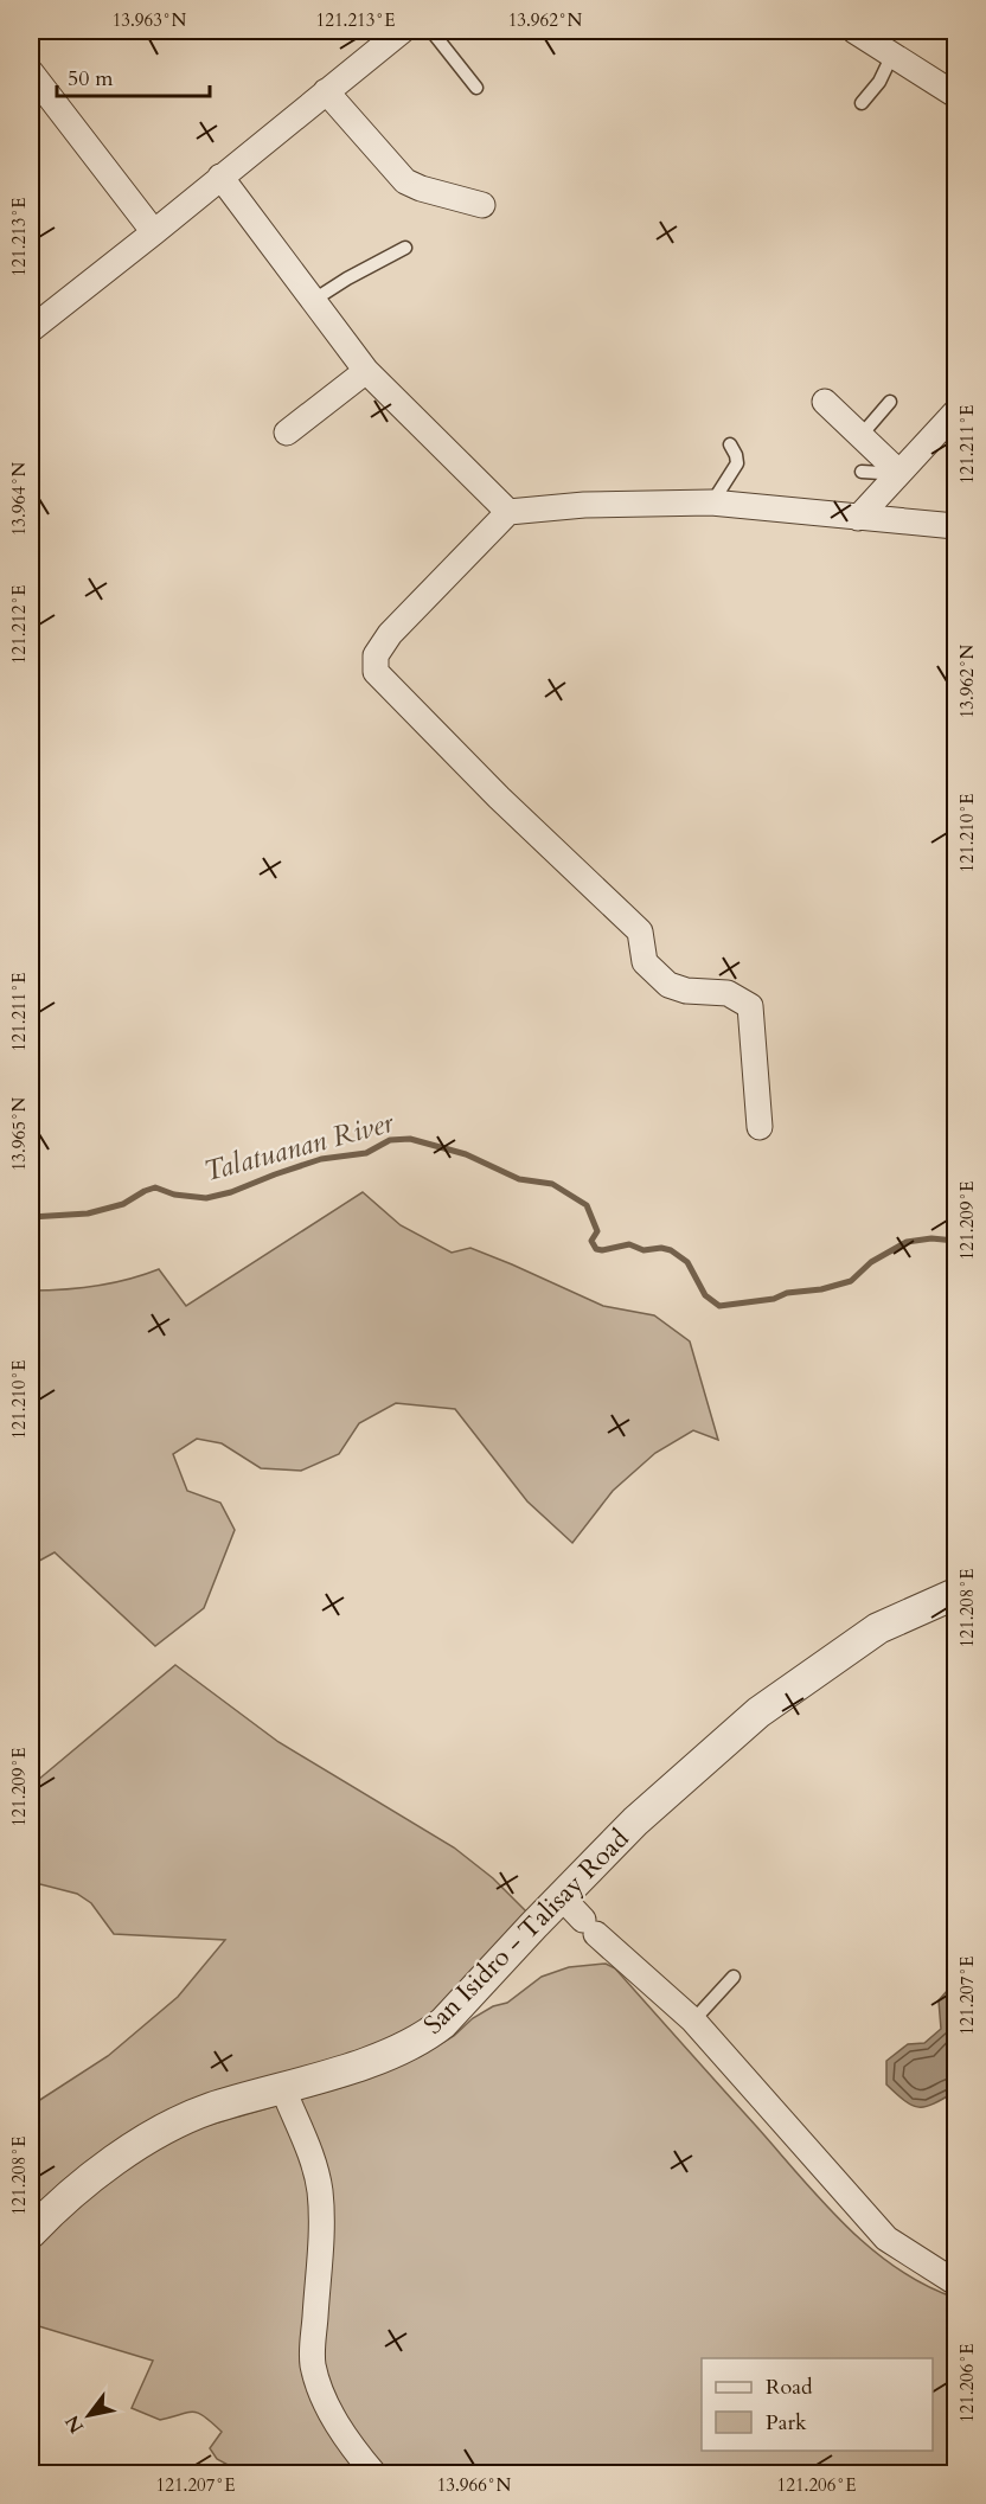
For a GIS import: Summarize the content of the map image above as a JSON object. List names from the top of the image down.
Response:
{
  "streets": {
    "street": ["San Isidro - Talisay Road"]
  },
  "water": ["Talatuanan River"],
  "legend": ["Road", "Park"],
  "scale_bar": "50 m",
  "north": "bottom left",
  "coordinates": [
    "13.963°N",
    "121.213°E",
    "13.962°N",
    "121.211°E",
    "13.964°N",
    "121.212°E",
    "121.210°E",
    "13.965°N",
    "121.209°E",
    "121.208°E",
    "121.207°E",
    "121.206°E",
    "13.966°N"
  ]
}
